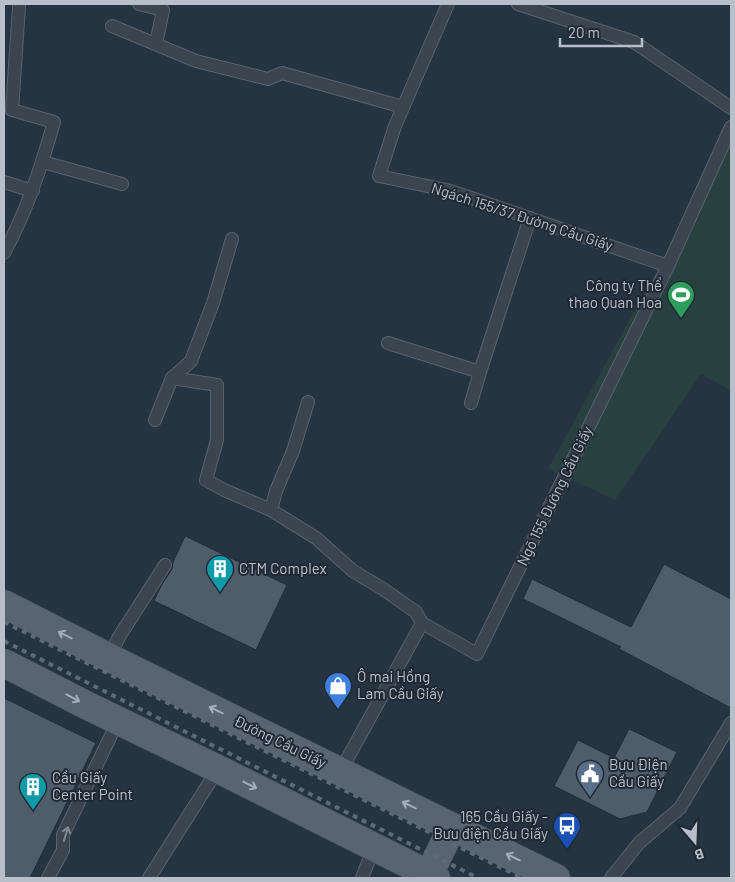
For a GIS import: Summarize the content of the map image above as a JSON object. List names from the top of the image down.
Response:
{
  "streets": {
    "main road": ["Đường Cầu Giấy"],
    "lane": ["Ngách 155/37 Đường Cầu Giấy", "Ngõ 155 Đường Cầu Giấy"]
  },
  "crossings": [
    ["Ngách 155/37 Đường Cầu Giấy", "Ngõ 155 Đường Cầu Giấy"]
  ],
  "places": {
    "sports": ["Công ty Thể thao Quan Hoa"],
    "building": ["CTM Complex", "Cầu Giấy Center Point"],
    "shop": ["Ô mai Hồng Lam Cầu Giấy"],
    "public building": ["Bưu Điện Cầu Giấy"],
    "bus stop": ["165 Cầu Giấy - Bưu điện Cầu Giấy"]
  },
  "scale_bar": "20 m",
  "north": "bottom"
}
